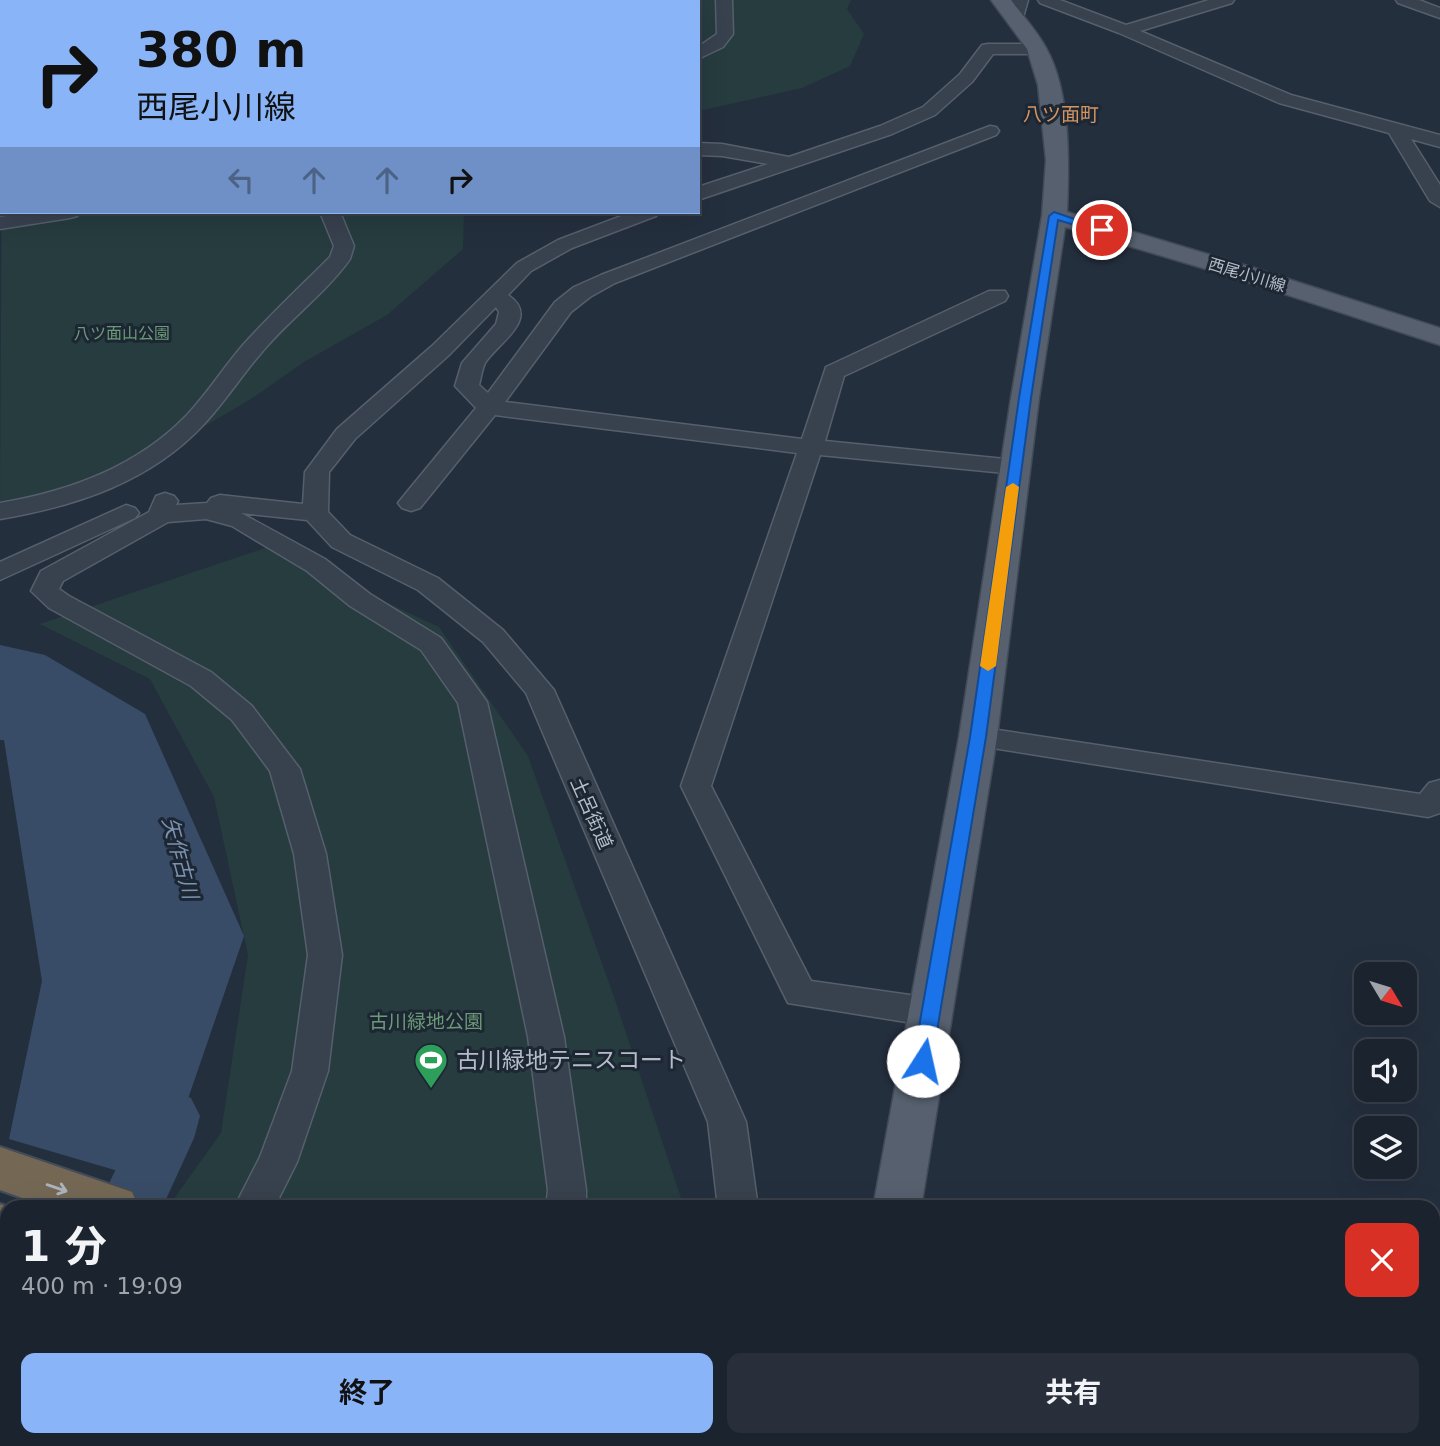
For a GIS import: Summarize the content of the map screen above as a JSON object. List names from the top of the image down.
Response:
{
  "streets": {
    "main road": ["西尾小川線"],
    "street": ["土呂街道"]
  },
  "districts": ["八ツ面町"],
  "water": ["矢作古川"],
  "parks": ["八ツ面山公園", "古川緑地公園"],
  "places": {
    "sports": ["古川緑地テニスコート"]
  },
  "north": "bottom right",
  "page": {
    "turn": ["380 m", "西尾小川線"],
    "heading": ["1 分", "400 m · 19:09"],
    "buttons": ["終了", "共有"]
  }
}
